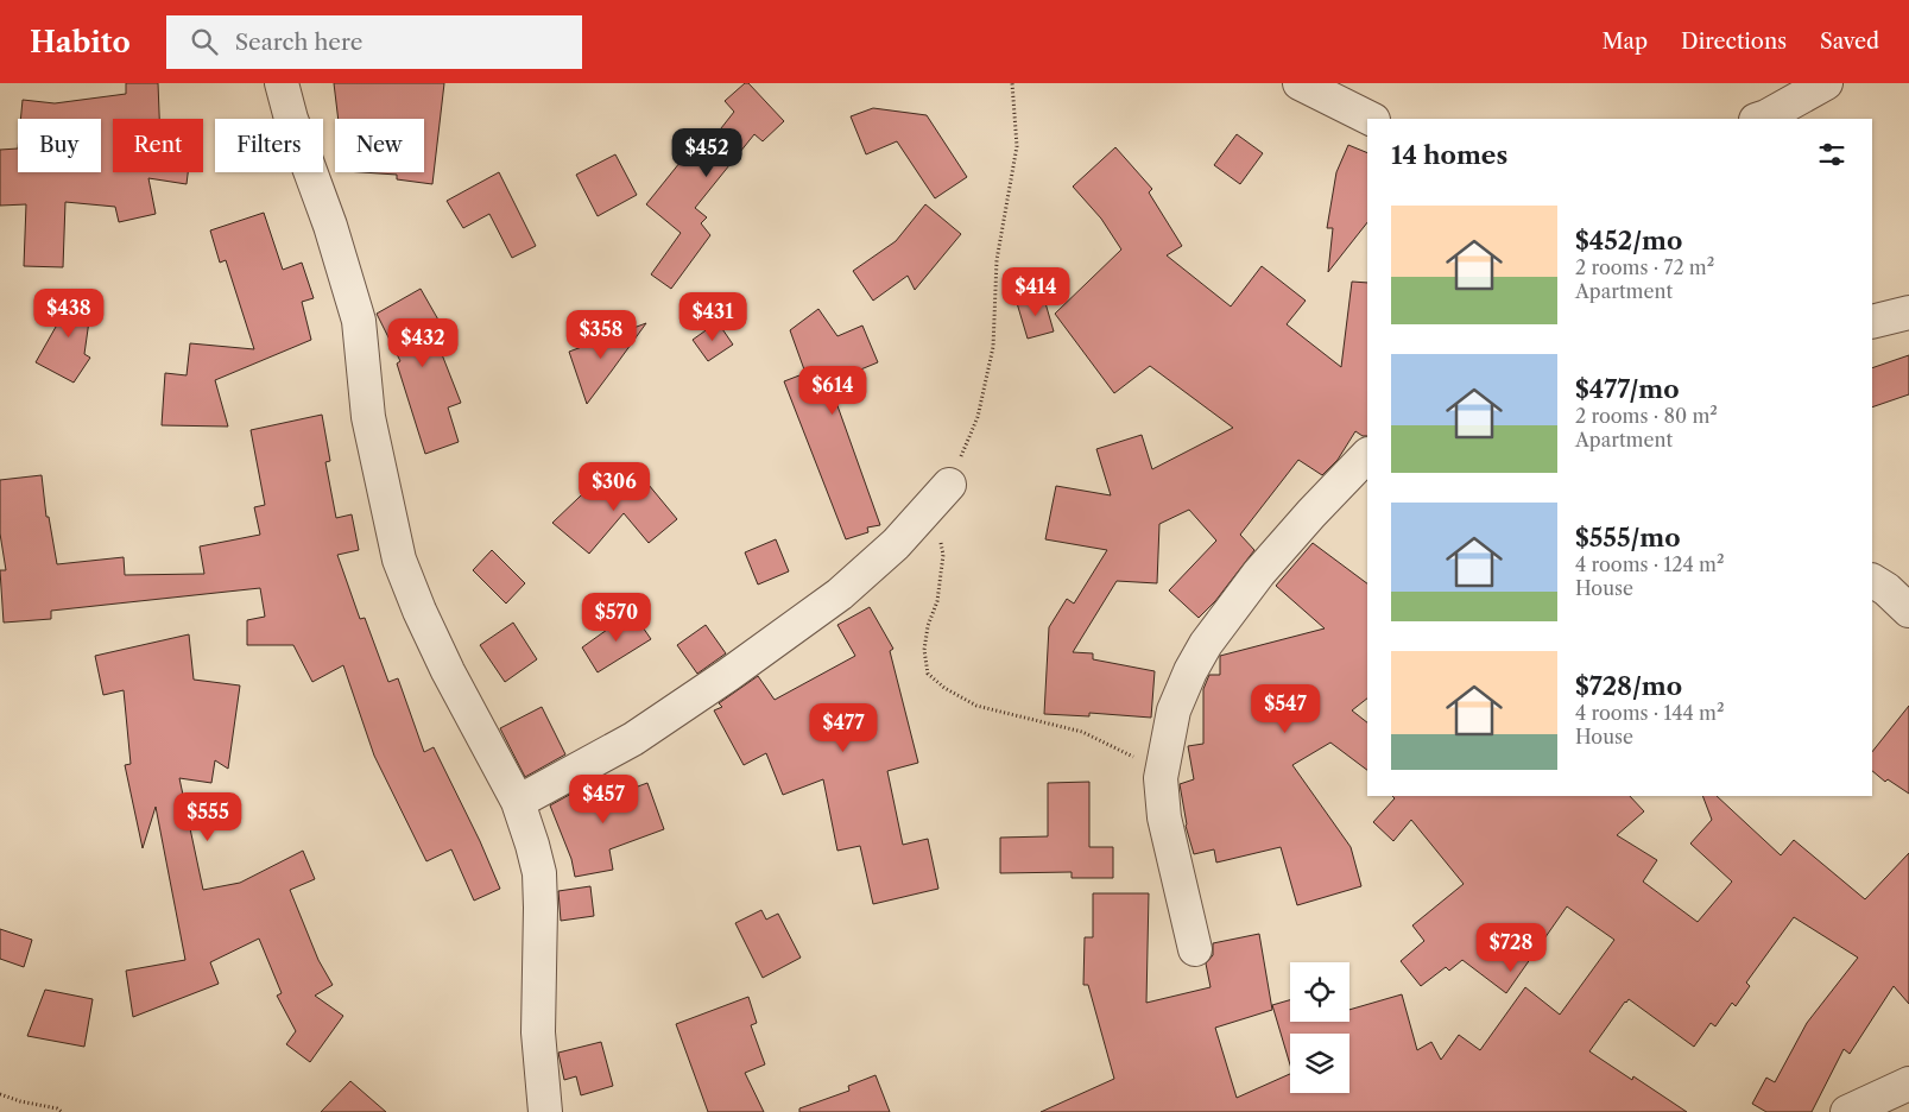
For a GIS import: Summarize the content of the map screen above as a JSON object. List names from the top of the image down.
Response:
{
  "page": {
    "header": "Habito",
    "search": "Search here",
    "nav": ["Map", "Directions", "Saved"],
    "chip": [
      "Buy",
      "Rent",
      "Filters",
      "New"
    ],
    "heading": "14 homes",
    "price": [
      "$452",
      "$414",
      "$438",
      "$431",
      "$358",
      "$432",
      "$614",
      "$306",
      "$570",
      "$547",
      "$477",
      "$457",
      "$555",
      "$728"
    ],
    "list": [
      {
        "name": "$452/mo",
        "note": "2 rooms · 72 m² · Apartment"
      },
      {
        "name": "$477/mo",
        "note": "2 rooms · 80 m² · Apartment"
      },
      {
        "name": "$555/mo",
        "note": "4 rooms · 124 m² · House"
      },
      {
        "name": "$728/mo",
        "note": "4 rooms · 144 m² · House"
      }
    ]
  }
}
